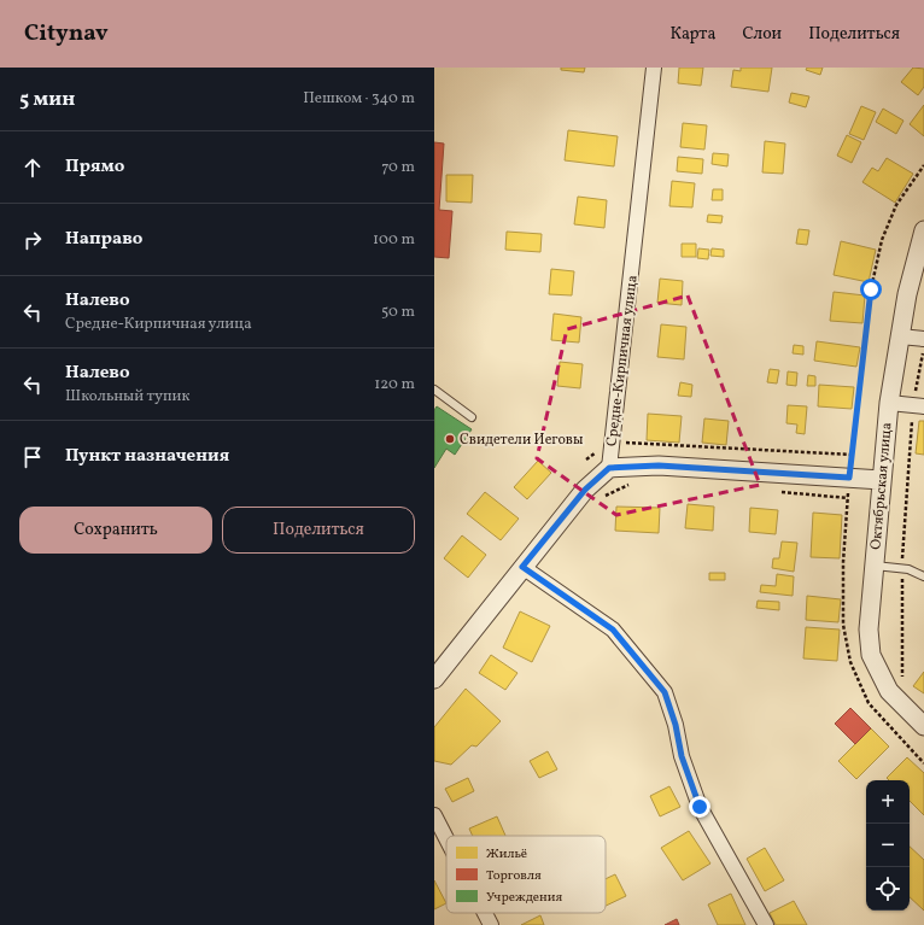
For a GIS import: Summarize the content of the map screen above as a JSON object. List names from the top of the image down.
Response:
{
  "streets": {
    "street": ["Средне-Кирпичная улица", "Октябрьская улица"]
  },
  "places": ["Свидетели Иеговы"],
  "legend": ["Жильё", "Торговля", "Учреждения"],
  "page": {
    "header": "Citynav",
    "nav": ["Карта", "Слои", "Поделиться"],
    "heading": ["5 мин", "Пешком · 340 m"],
    "list": [
      ["Прямо", "70 m"],
      ["Направо", "100 m"],
      ["Налево", "Средне-Кирпичная улица", "50 m"],
      ["Налево", "Школьный тупик", "120 m"],
      "Пункт назначения"
    ],
    "buttons": ["Сохранить", "Поделиться"],
    "map_buttons": ["+", "−"]
  }
}
